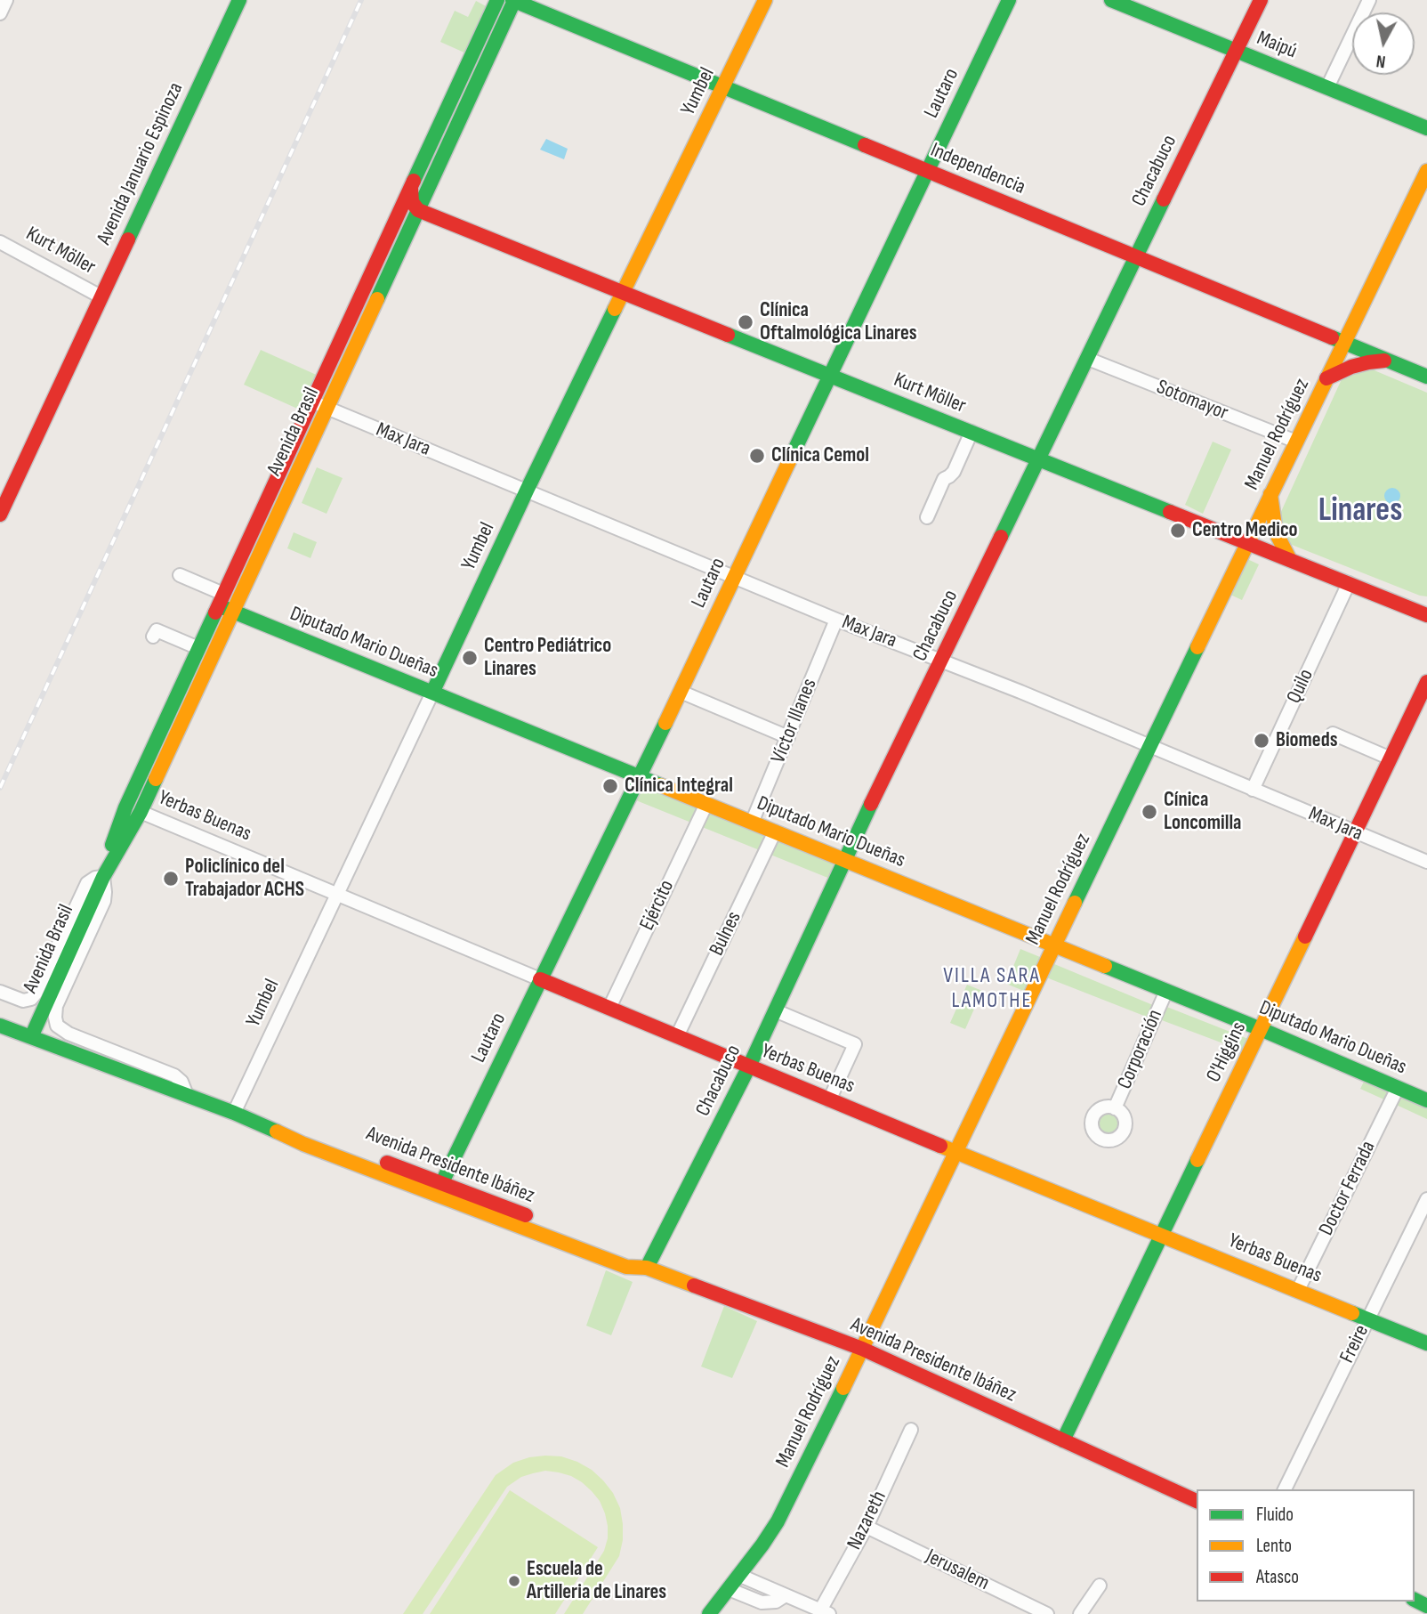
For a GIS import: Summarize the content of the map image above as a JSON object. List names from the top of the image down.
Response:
{
  "streets": {
    "main road": [
      "Maipú",
      "Yumbel",
      "Lautaro",
      "Avenida Januario Espinoza",
      "Independencia",
      "Chacabuco",
      "Kurt Möller",
      "Avenida Brasil",
      "Manuel Rodríguez",
      "Diputado Mario Dueñas",
      "Yerbas Buenas",
      "O'Higgins",
      "Avenida Presidente Ibáñez"
    ],
    "street": [
      "Sotomayor",
      "Max Jara",
      "Quilo",
      "Víctor Illanes",
      "Ejército",
      "Bulnes",
      "Corporación",
      "Doctor Ferrada",
      "Freire",
      "Nazareth",
      "Jerusalem"
    ]
  },
  "crossings": [
    ["Maipú", "Chacabuco"],
    ["Yumbel", "Independencia"],
    ["Yumbel", "Kurt Möller"],
    ["Yumbel", "Max Jara"],
    ["Yumbel", "Diputado Mario Dueñas"],
    ["Yumbel", "Yerbas Buenas"],
    ["Yumbel", "Avenida Presidente Ibáñez"],
    ["Lautaro", "Independencia"],
    ["Lautaro", "Kurt Möller"],
    ["Lautaro", "Max Jara"],
    ["Lautaro", "Diputado Mario Dueñas"],
    ["Lautaro", "Yerbas Buenas"],
    ["Lautaro", "Avenida Presidente Ibáñez"],
    ["Avenida Januario Espinoza", "Kurt Möller"],
    ["Independencia", "Chacabuco"],
    ["Independencia", "Avenida Brasil"],
    ["Independencia", "Manuel Rodríguez"],
    ["Chacabuco", "Kurt Möller"],
    ["Chacabuco", "Sotomayor"],
    ["Chacabuco", "Max Jara"],
    ["Chacabuco", "Diputado Mario Dueñas"],
    ["Chacabuco", "Yerbas Buenas"],
    ["Chacabuco", "Avenida Presidente Ibáñez"],
    ["Kurt Möller", "Avenida Brasil"],
    ["Kurt Möller", "Manuel Rodríguez"],
    ["Kurt Möller", "Quilo"],
    ["Sotomayor", "Manuel Rodríguez"],
    ["Avenida Brasil", "Max Jara"],
    ["Avenida Brasil", "Diputado Mario Dueñas"],
    ["Avenida Brasil", "Yerbas Buenas"],
    ["Avenida Brasil", "Avenida Presidente Ibáñez"],
    ["Manuel Rodríguez", "Max Jara"],
    ["Manuel Rodríguez", "Diputado Mario Dueñas"],
    ["Manuel Rodríguez", "Yerbas Buenas"],
    ["Manuel Rodríguez", "Avenida Presidente Ibáñez"],
    ["Max Jara", "Quilo"],
    ["Max Jara", "Víctor Illanes"],
    ["Max Jara", "O'Higgins"],
    ["Diputado Mario Dueñas", "Víctor Illanes"],
    ["Diputado Mario Dueñas", "Ejército"],
    ["Diputado Mario Dueñas", "Bulnes"],
    ["Diputado Mario Dueñas", "Corporación"],
    ["Diputado Mario Dueñas", "O'Higgins"],
    ["Diputado Mario Dueñas", "Doctor Ferrada"],
    ["Yerbas Buenas", "Ejército"],
    ["Yerbas Buenas", "Bulnes"],
    ["Yerbas Buenas", "O'Higgins"],
    ["Yerbas Buenas", "Doctor Ferrada"],
    ["Yerbas Buenas", "Freire"],
    ["O'Higgins", "Avenida Presidente Ibáñez"],
    ["Nazareth", "Jerusalem"]
  ],
  "districts": ["Linares", "VILLA SARA LAMOTHE"],
  "places": [
    "Clínica Oftalmológica Linares",
    "Clínica Cemol",
    "Centro Medico",
    "Centro Pediátrico Linares",
    "Biomeds",
    "Clínica Integral",
    "Cínica Loncomilla",
    "Policlínico del Trabajador ACHS",
    "Escuela de Artilleria de Linares"
  ],
  "legend": ["Fluido", "Lento", "Atasco"],
  "north": "bottom"
}
